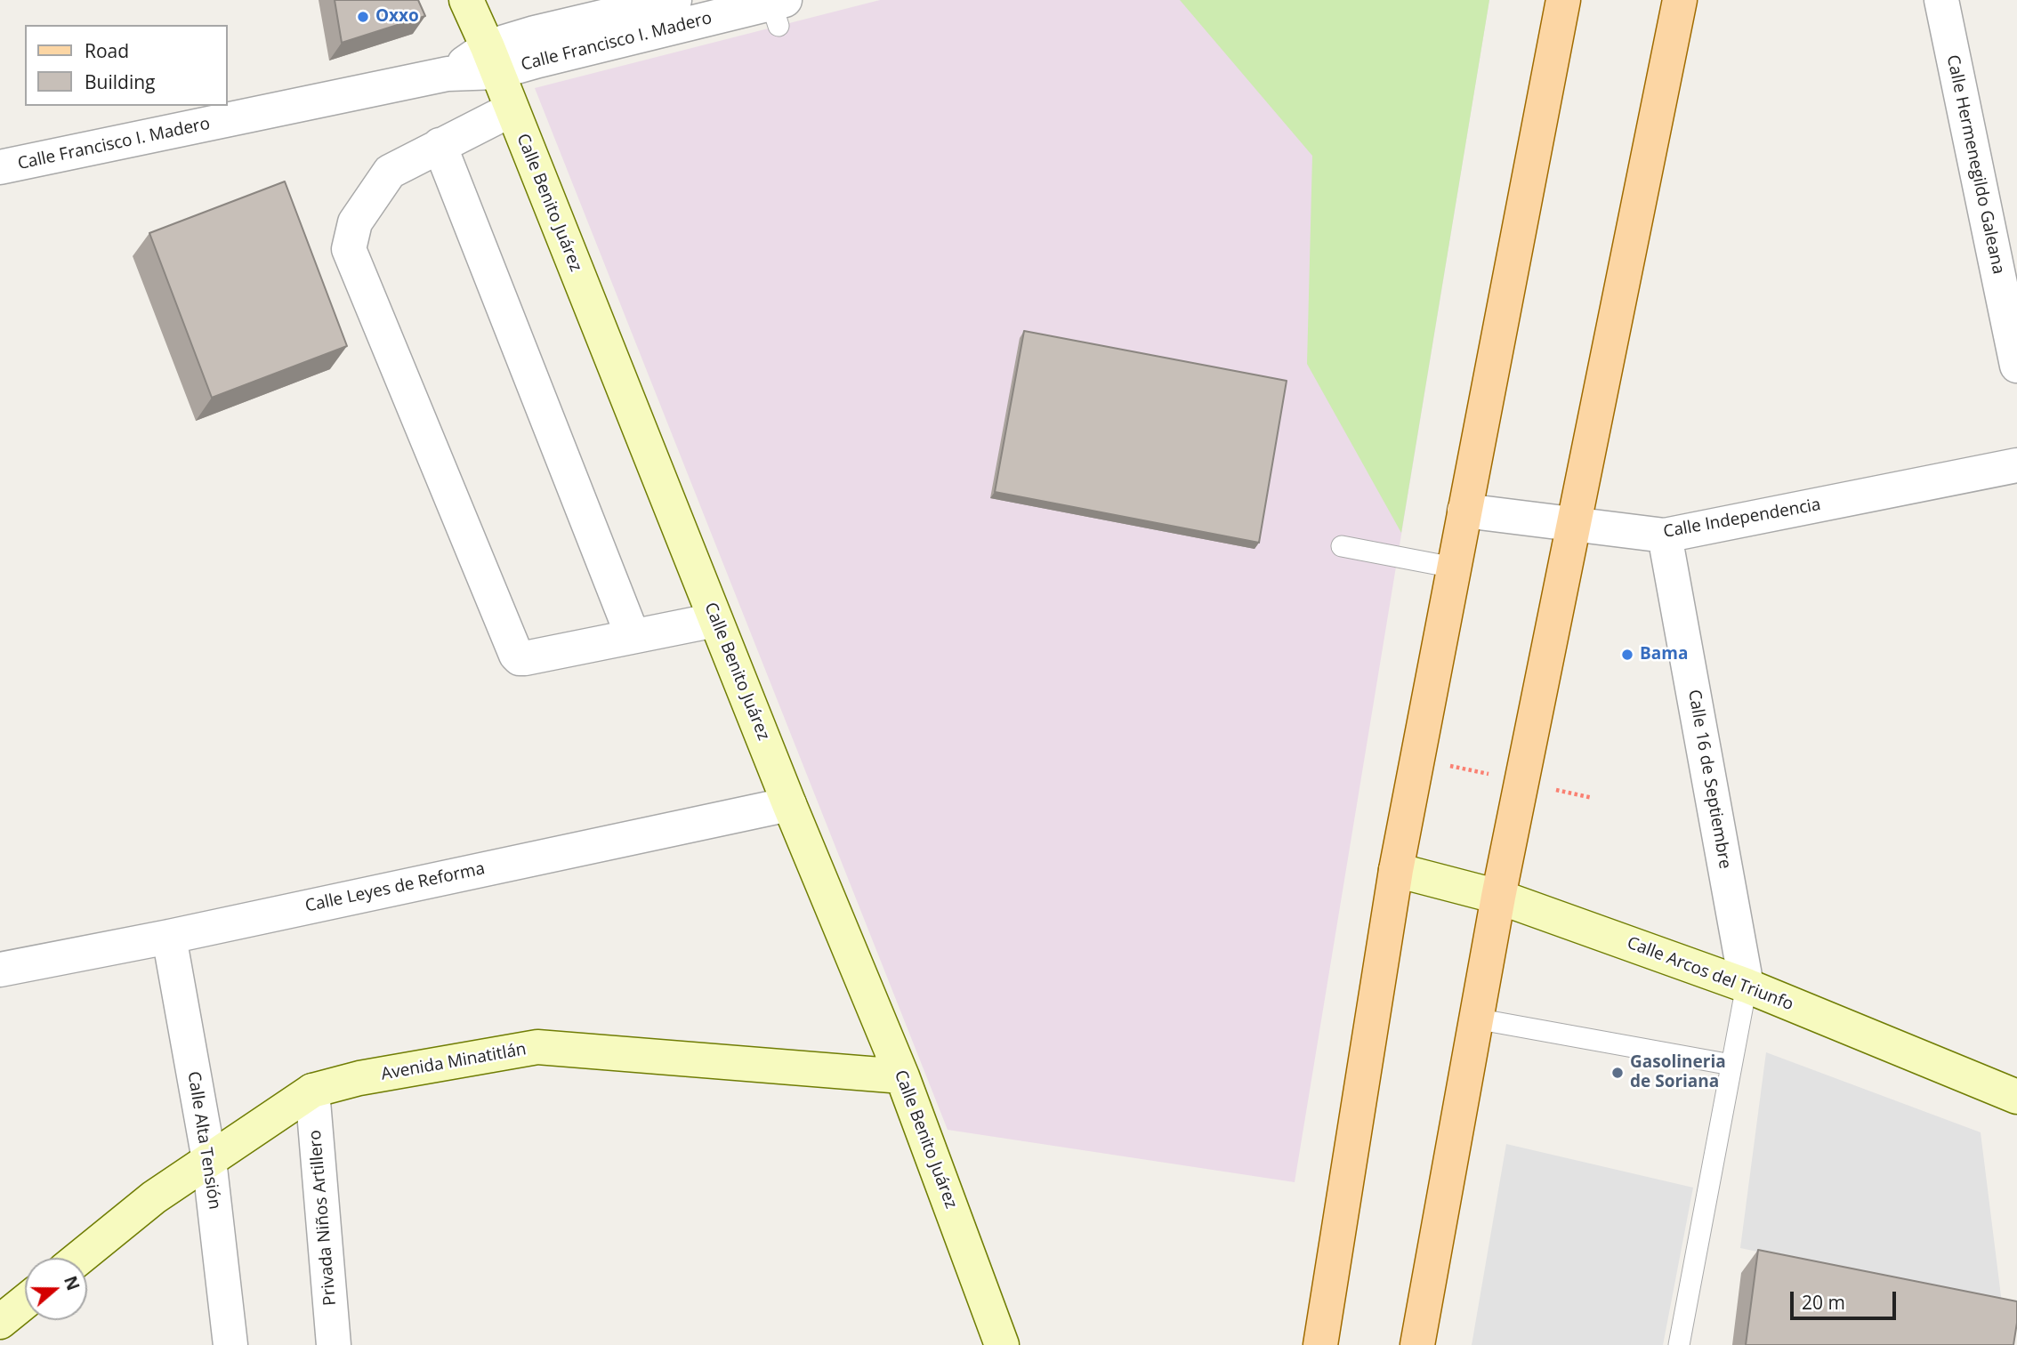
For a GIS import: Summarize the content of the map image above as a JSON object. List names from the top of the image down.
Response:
{
  "streets": {
    "main road": ["Calle Benito Juárez", "Calle Arcos del Triunfo", "Avenida Minatitlán"],
    "street": [
      "Calle Francisco I. Madero",
      "Calle Hermenegildo Galeana",
      "Calle Independencia",
      "Calle 16 de Septiembre",
      "Calle Leyes de Reforma",
      "Calle Alta Tensión",
      "Privada Niños Artillero"
    ]
  },
  "crossings": [
    ["Calle Francisco I. Madero", "Calle Benito Juárez"],
    ["Calle Benito Juárez", "Calle Leyes de Reforma"],
    ["Calle Benito Juárez", "Avenida Minatitlán"],
    ["Calle Independencia", "Calle 16 de Septiembre"],
    ["Calle 16 de Septiembre", "Calle Arcos del Triunfo"],
    ["Calle Leyes de Reforma", "Calle Alta Tensión"],
    ["Avenida Minatitlán", "Calle Alta Tensión"],
    ["Avenida Minatitlán", "Privada Niños Artillero"]
  ],
  "places": ["Oxxo", "Bama", "Gasolineria de Soriana"],
  "legend": ["Road", "Building"],
  "scale_bar": "20 m",
  "north": "right"
}
